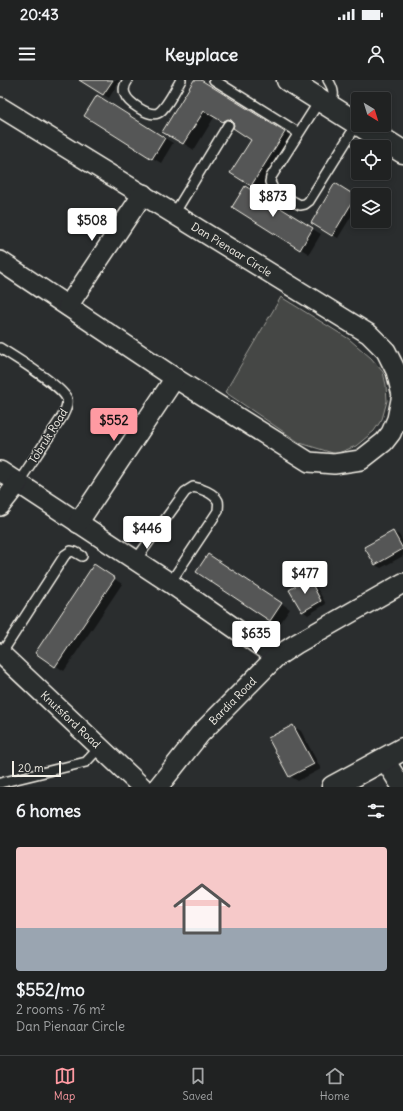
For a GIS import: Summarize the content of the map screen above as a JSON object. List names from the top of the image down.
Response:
{
  "streets": {
    "street": ["Dan Pienaar Circle", "Bardia Road", "Knutsford Road"],
    "lane": ["Tobruk Road"]
  },
  "scale_bar": "20 m",
  "north": "bottom right",
  "page": {
    "status": "20:43",
    "header": "Keyplace",
    "price": [
      "$873",
      "$508",
      "$552",
      "$446",
      "$477",
      "$635"
    ],
    "scale": "20 m",
    "heading": "6 homes",
    "list": [
      {
        "name": "$552/mo",
        "note": "2 rooms · 76 m² · Dan Pienaar Circle"
      }
    ],
    "tabs": ["Map", "Saved", "Home"]
  }
}
